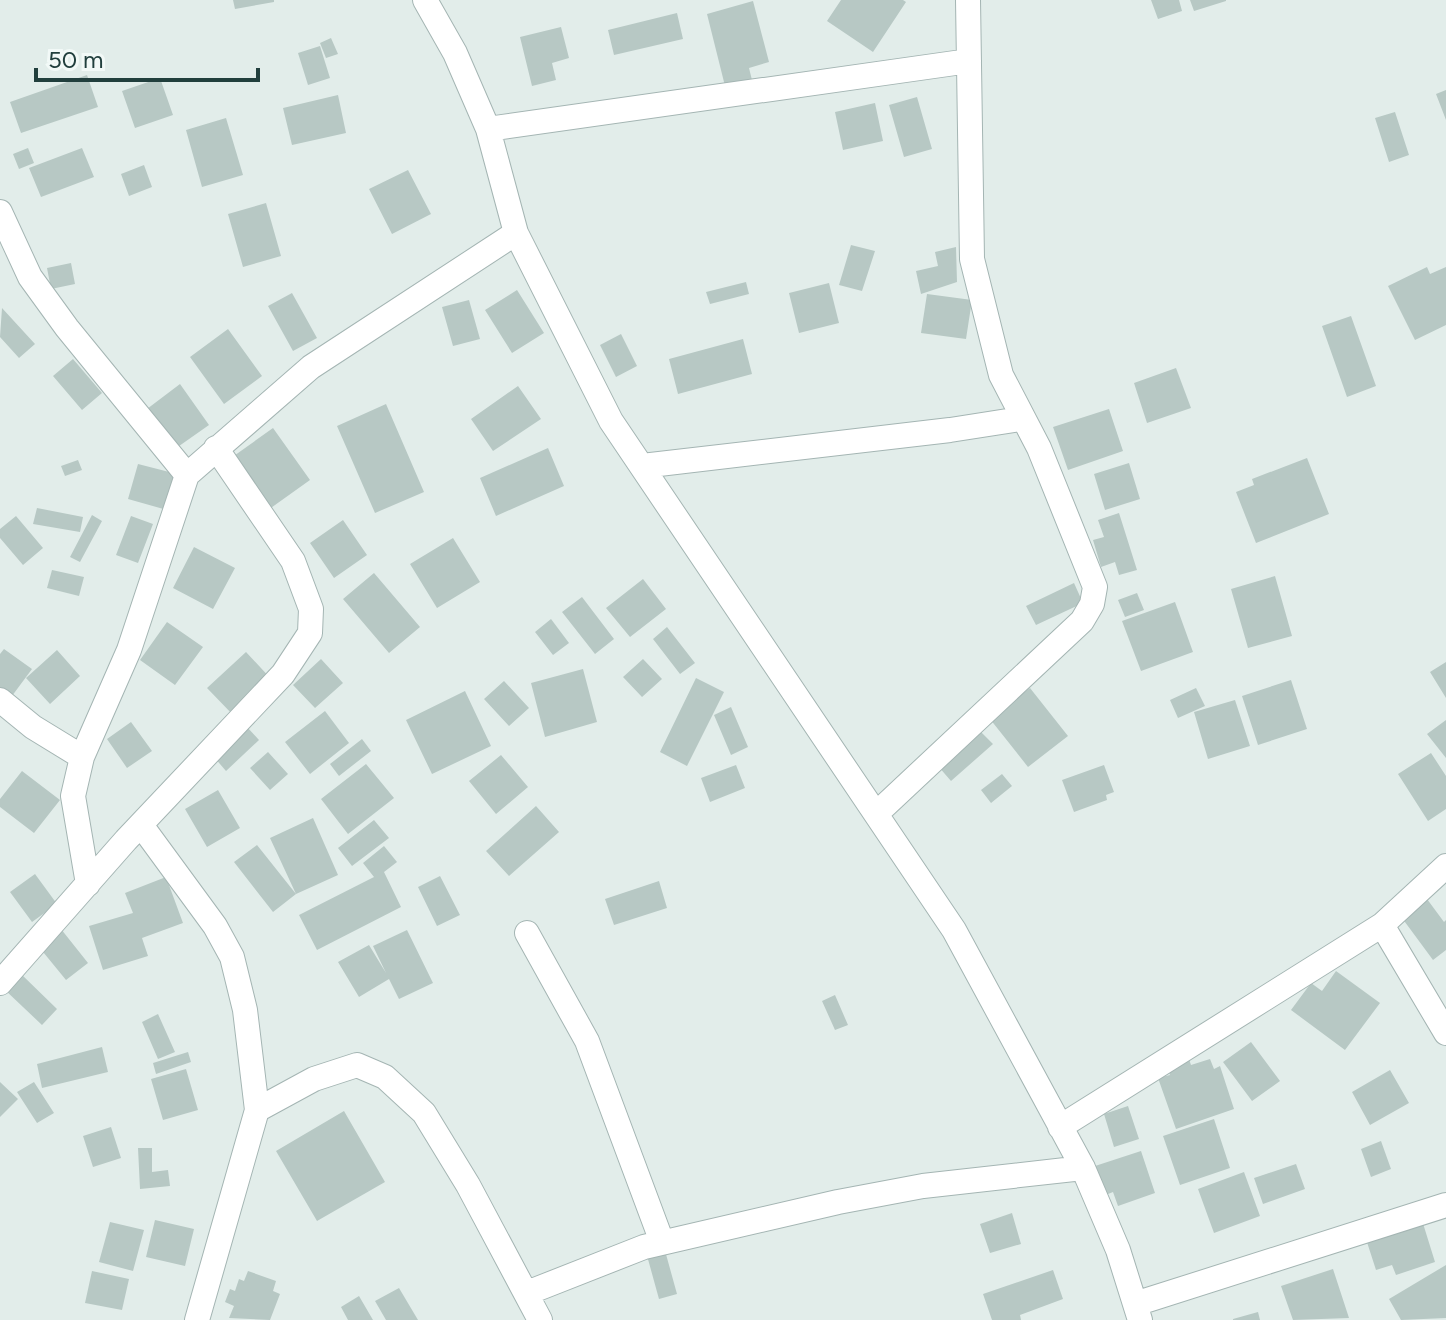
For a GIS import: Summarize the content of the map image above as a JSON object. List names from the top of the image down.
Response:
{
  "scale_bar": "50 m"
}
